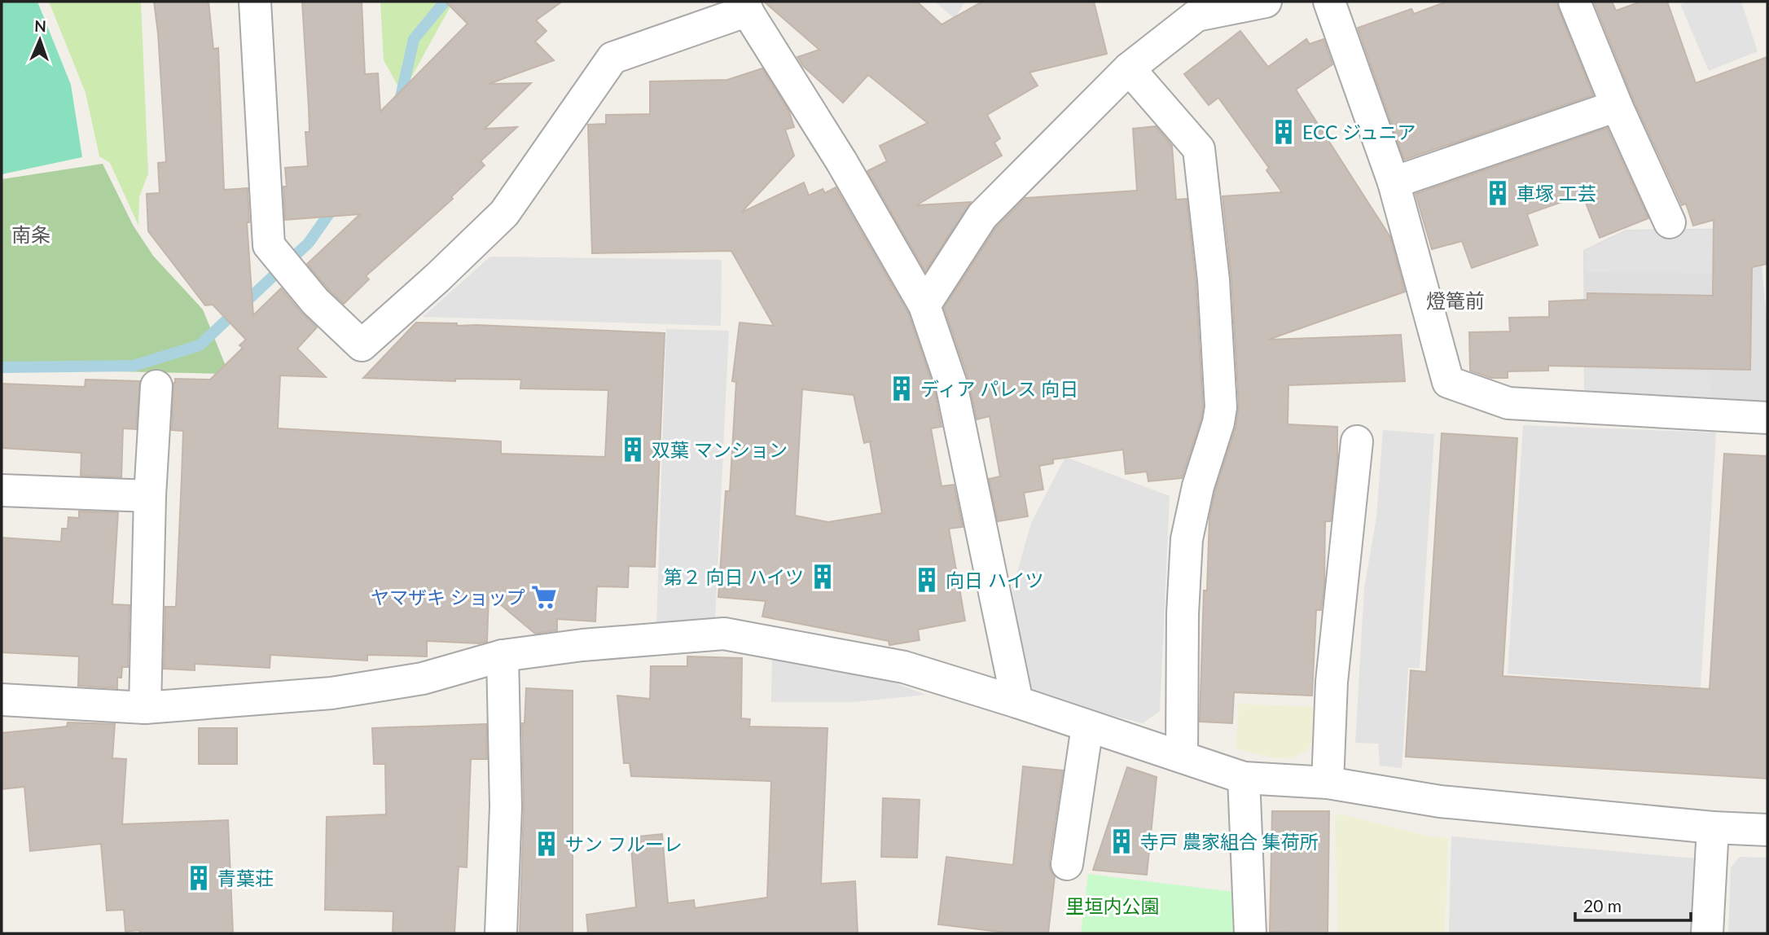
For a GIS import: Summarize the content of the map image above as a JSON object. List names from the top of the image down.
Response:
{
  "districts": ["南条", "燈篭前"],
  "parks": ["里垣内公園"],
  "places": {
    "building": [
      "ECC ジュニア",
      "車塚 工芸",
      "ディア パレス 向日",
      "双葉 マンション",
      "第２ 向日 ハイツ",
      "向日 ハイツ",
      "寺戸 農家組合 集荷所",
      "サン フルーレ",
      "青葉荘"
    ],
    "supermarket": ["ヤマザキ ショップ"]
  },
  "scale_bar": "20 m",
  "north": "top"
}
